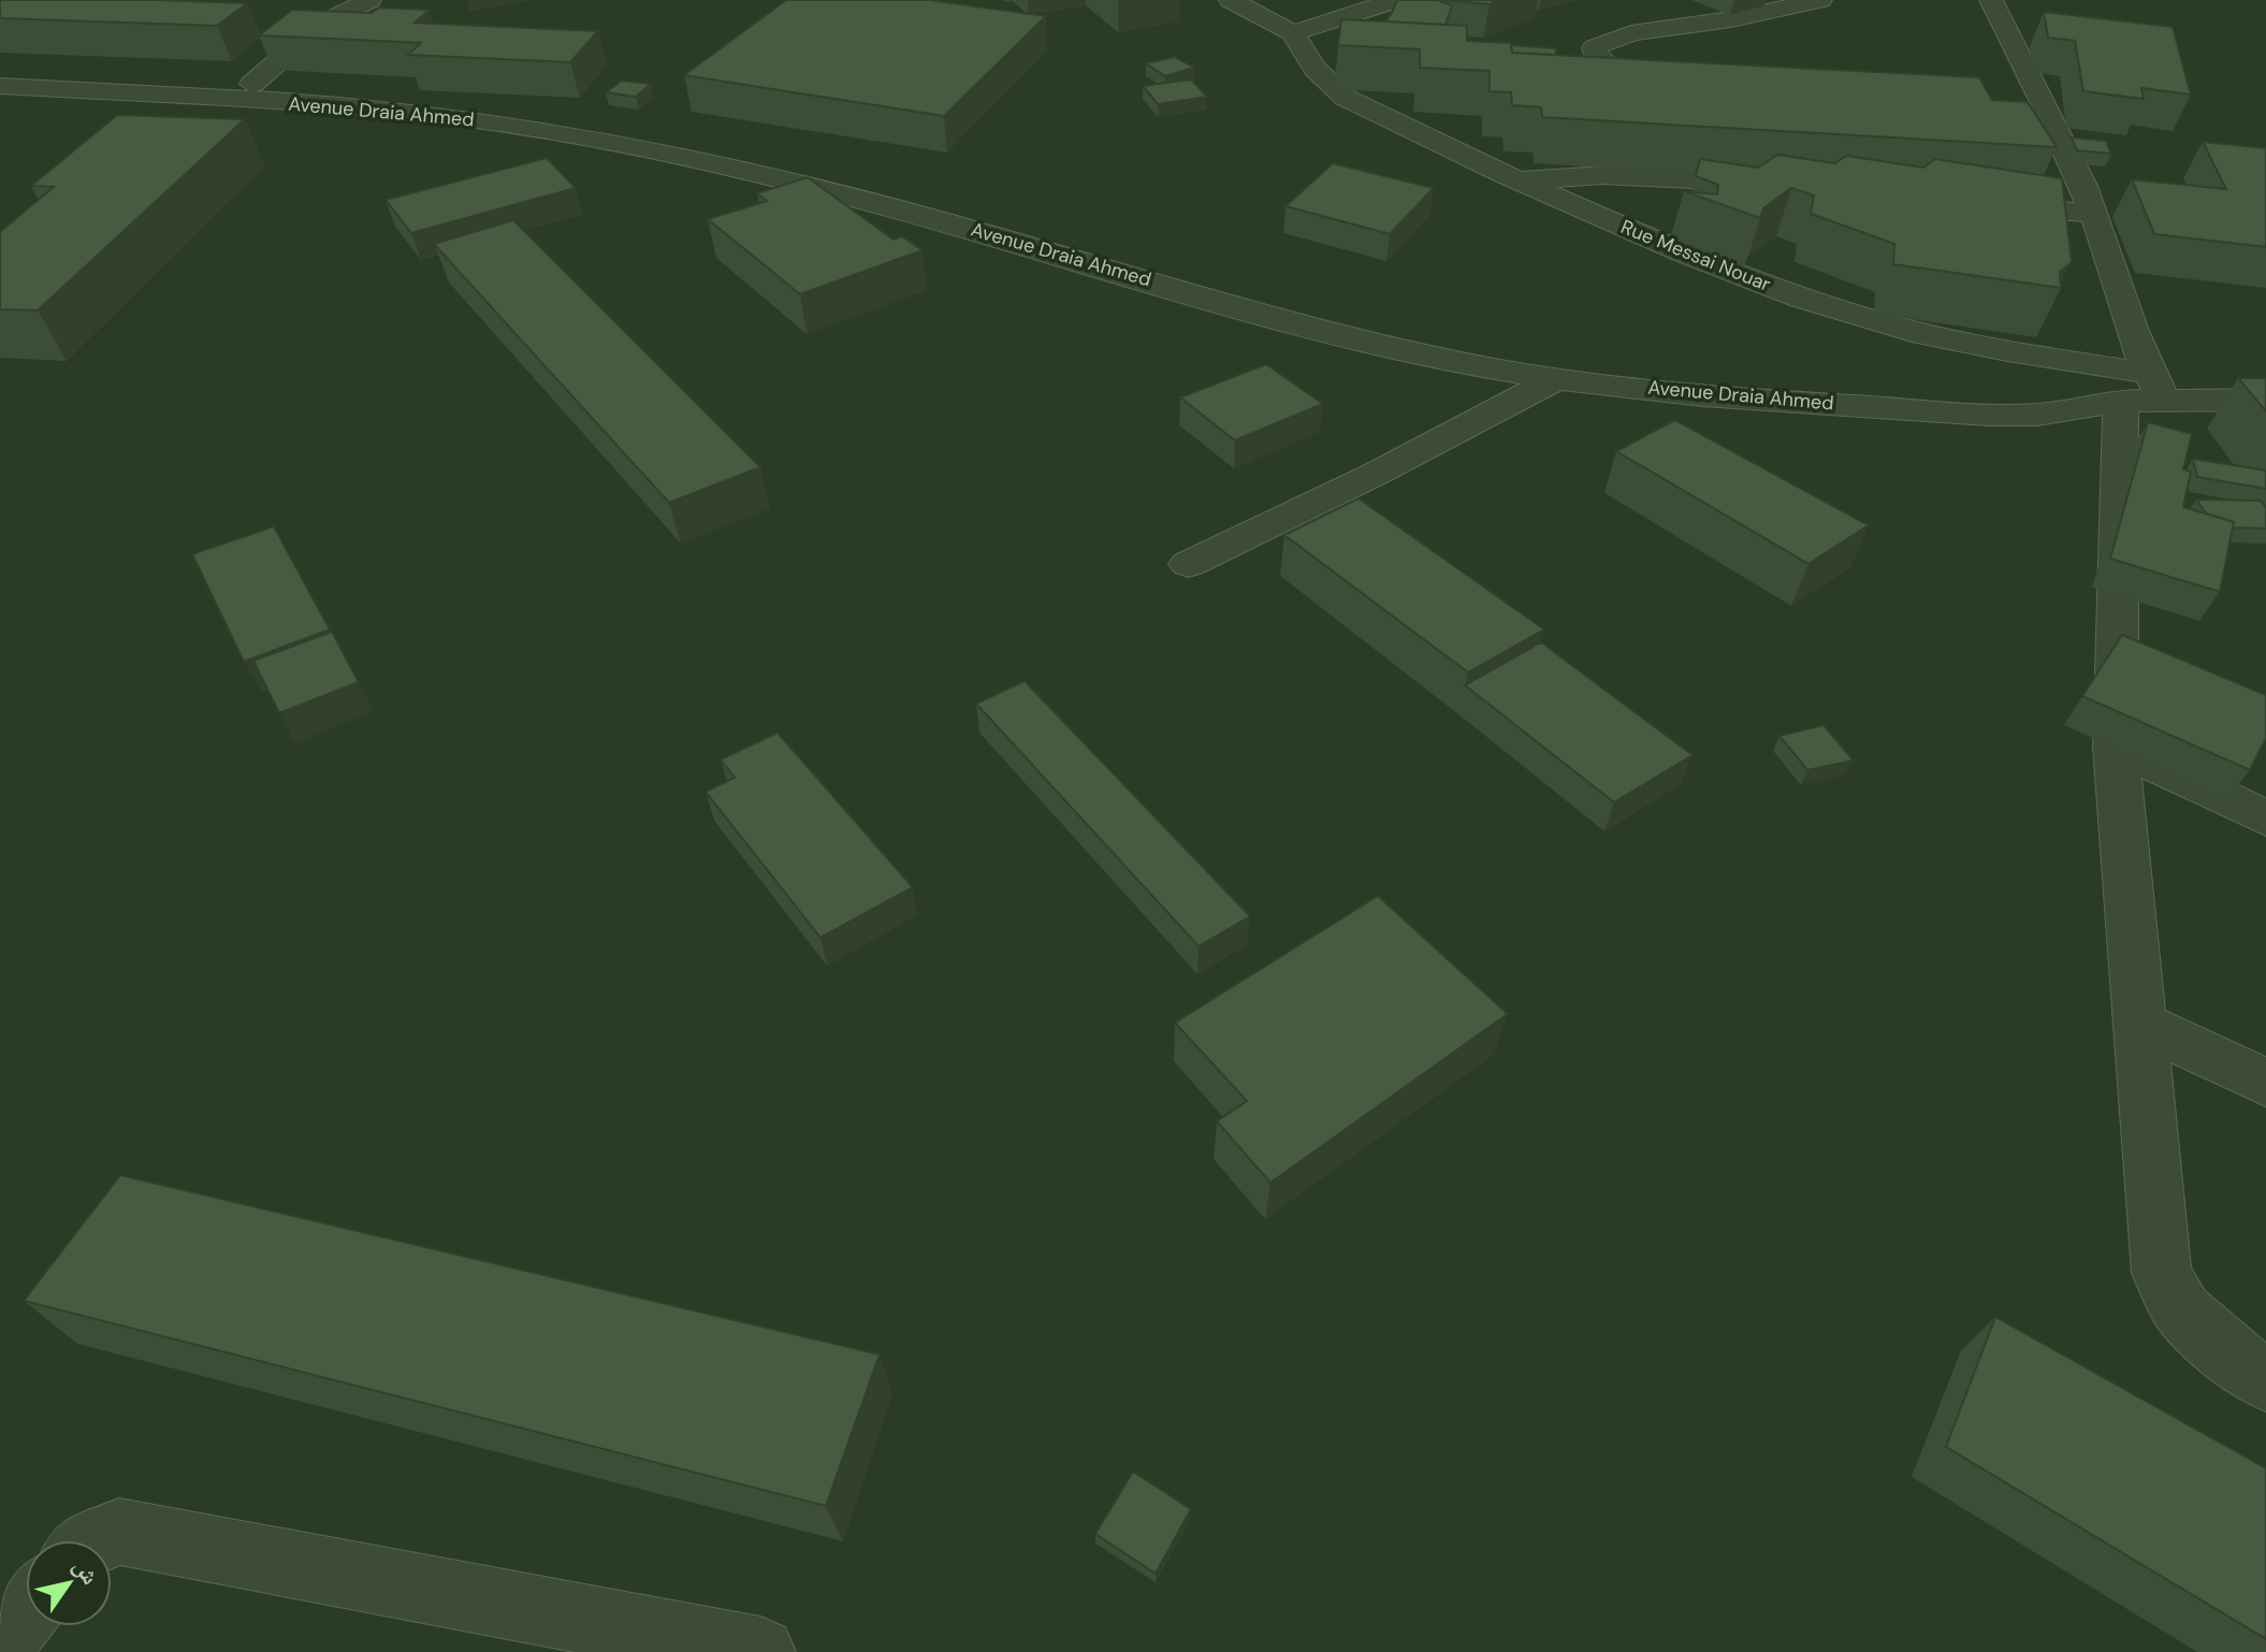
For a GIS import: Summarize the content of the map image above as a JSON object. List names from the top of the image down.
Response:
{
  "streets": {
    "street": ["Avenue Draia Ahmed", "Rue Messai Nouar"]
  },
  "crossings": [
    ["Avenue Draia Ahmed", "Rue Messai Nouar"]
  ],
  "north": "top right"
}
